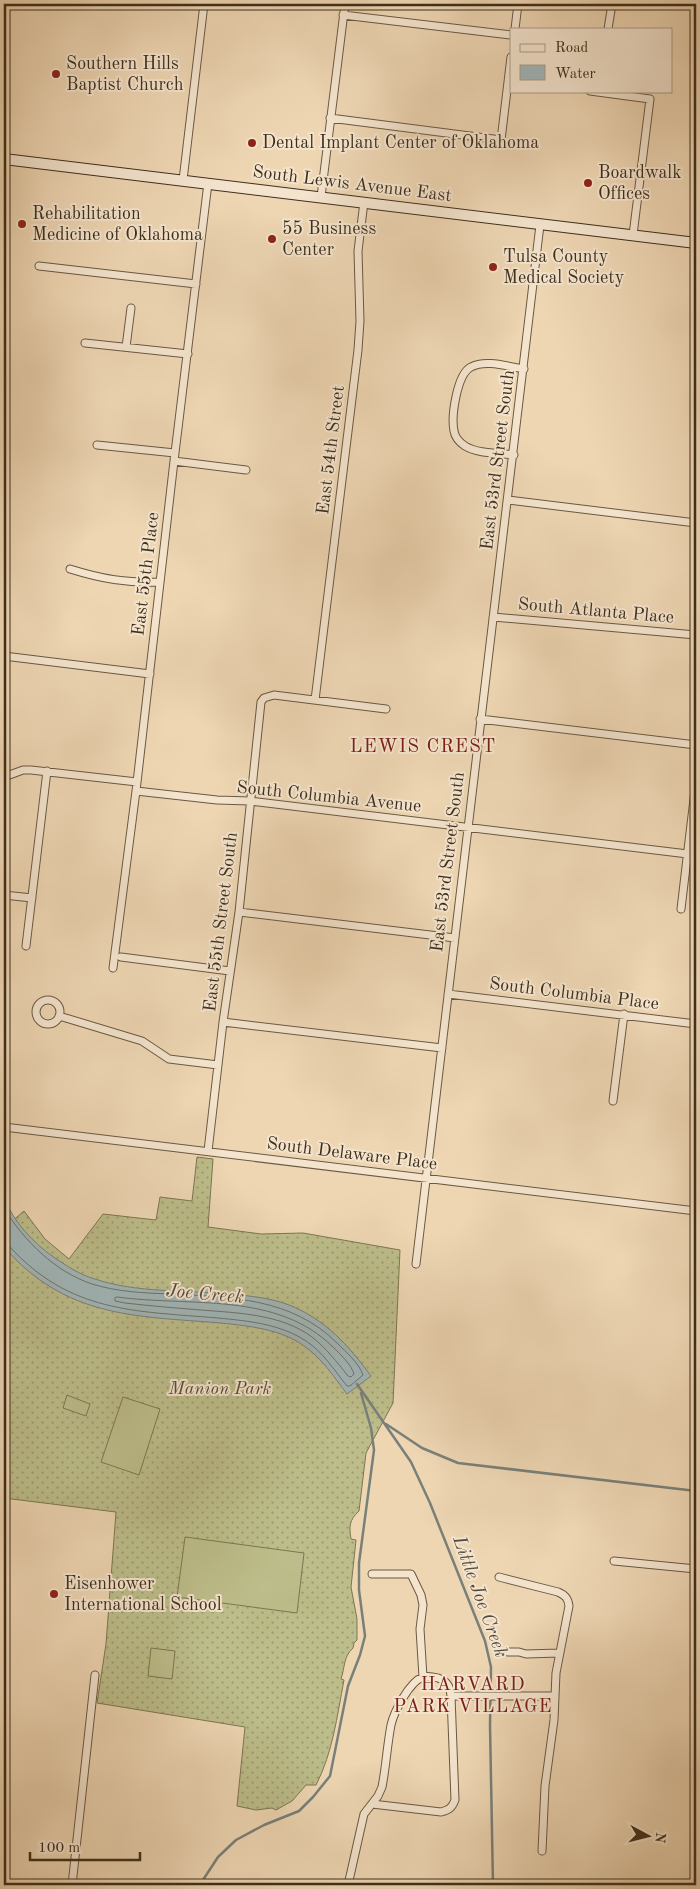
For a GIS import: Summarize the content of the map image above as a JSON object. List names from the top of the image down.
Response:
{
  "streets": {
    "main road": ["South Lewis Avenue East"],
    "street": [
      "East 54th Street",
      "East 53rd Street South",
      "East 55th Place",
      "South Atlanta Place",
      "South Columbia Avenue",
      "East 55th Street South",
      "South Columbia Place",
      "South Delaware Place"
    ]
  },
  "crossings": [
    ["South Lewis Avenue East", "East 54th Street"],
    ["South Lewis Avenue East", "East 53rd Street South"],
    ["South Lewis Avenue East", "East 55th Place"],
    ["East 54th Street", "East 55th Street South"],
    ["East 53rd Street South", "South Atlanta Place"],
    ["East 53rd Street South", "South Columbia Avenue"],
    ["East 53rd Street South", "South Columbia Place"],
    ["East 53rd Street South", "South Delaware Place"],
    ["East 55th Place", "South Columbia Avenue"],
    ["South Columbia Avenue", "East 55th Street South"],
    ["East 55th Street South", "South Delaware Place"]
  ],
  "districts": ["LEWIS CREST", "HARVARD PARK VILLAGE"],
  "water": ["Joe Creek", "Little Joe Creek"],
  "parks": ["Manion Park"],
  "places": [
    "Southern Hills Baptist Church",
    "Dental Implant Center of Oklahoma",
    "Boardwalk Offices",
    "Rehabilitation Medicine of Oklahoma",
    "55 Business Center",
    "Tulsa County Medical Society",
    "Eisenhower International School"
  ],
  "legend": ["Road", "Water"],
  "scale_bar": "100 m",
  "north": "right"
}
